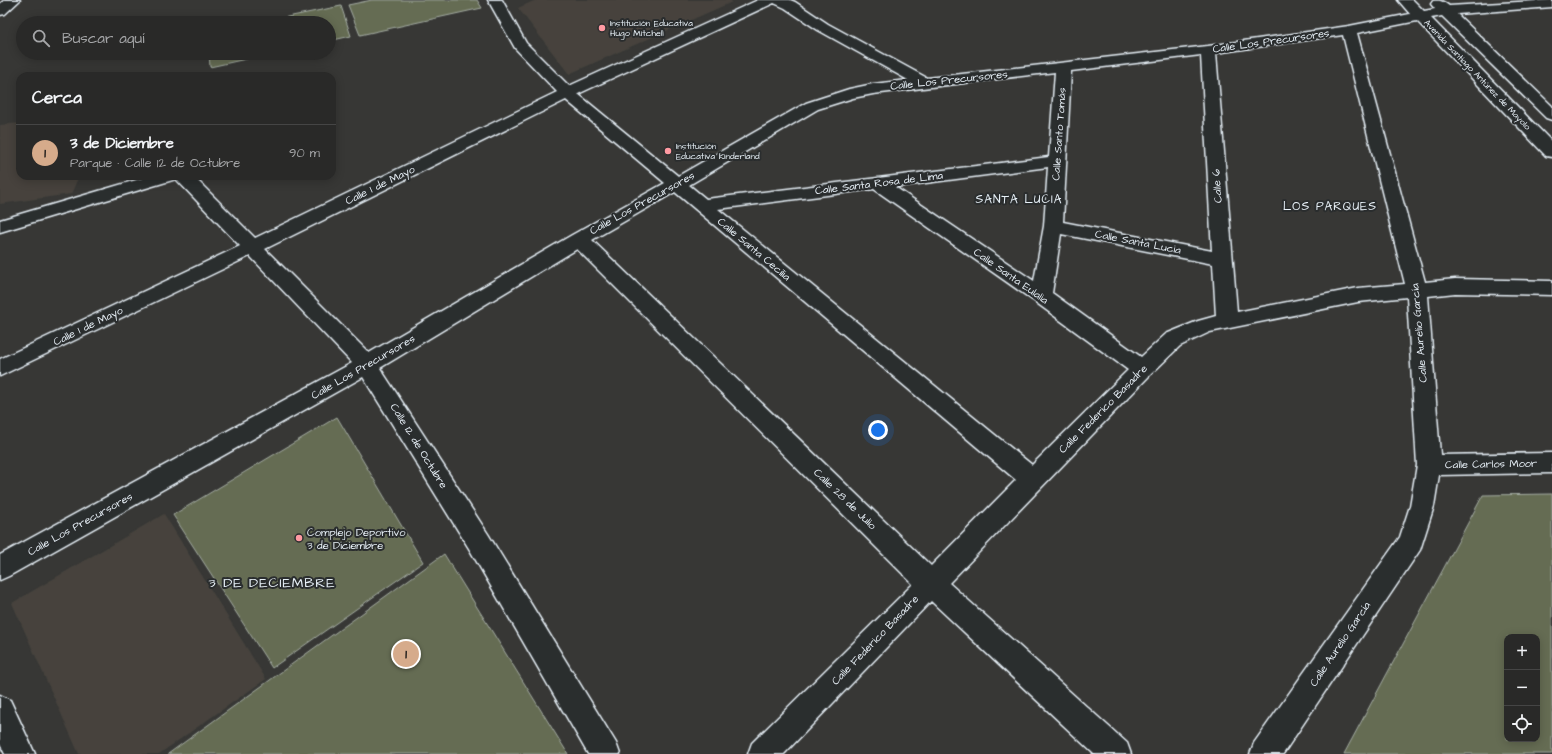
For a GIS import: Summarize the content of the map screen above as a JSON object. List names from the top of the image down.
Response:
{
  "streets": {
    "street": [
      "Calle Los Precursores",
      "Avenida Santiago Antúnez de Mayolo",
      "Calle Santo Tomás",
      "Calle Santa Rosa de Lima",
      "Calle 1 de Mayo",
      "Calle 6",
      "Calle Santa Lucia",
      "Calle Santa Cecilia",
      "Calle Santa Eulalia",
      "Calle Aurelio García",
      "Calle Federico Basadre",
      "Calle 12 de Octubre",
      "Calle Carlos Moor",
      "Calle 28 de Julio"
    ]
  },
  "crossings": [
    ["Calle Los Precursores", "Calle Santo Tomás"],
    ["Calle Los Precursores", "Calle 6"],
    ["Calle Los Precursores", "Calle Santa Cecilia"],
    ["Calle Los Precursores", "Calle Aurelio García"],
    ["Calle Los Precursores", "Calle 12 de Octubre"],
    ["Calle Los Precursores", "Calle 28 de Julio"],
    ["Calle Santo Tomás", "Calle Santa Rosa de Lima"],
    ["Calle Santo Tomás", "Calle Santa Lucia"],
    ["Calle Santo Tomás", "Calle Santa Eulalia"],
    ["Calle Santa Rosa de Lima", "Calle Santa Cecilia"],
    ["Calle Santa Rosa de Lima", "Calle Santa Eulalia"],
    ["Calle 1 de Mayo", "Calle Santa Cecilia"],
    ["Calle 1 de Mayo", "Calle 12 de Octubre"],
    ["Calle 6", "Calle Santa Lucia"],
    ["Calle 6", "Calle Federico Basadre"],
    ["Calle Santa Cecilia", "Calle Federico Basadre"],
    ["Calle Santa Eulalia", "Calle Federico Basadre"],
    ["Calle Aurelio García", "Calle Federico Basadre"],
    ["Calle Aurelio García", "Calle Carlos Moor"],
    ["Calle Federico Basadre", "Calle 28 de Julio"]
  ],
  "districts": ["SANTA LUCIA", "LOS PARQUES", "3 DE DECIEMBRE"],
  "places": ["Institución Educativa Hugo Mitchell", "Institución Educativa Kinderland", "Complejo Deportivo 3 de Diciembre"],
  "page": {
    "search": "Buscar aquí",
    "heading": "Cerca",
    "list": [
      {
        "mark": "1",
        "name": "3 de Diciembre",
        "note": "Parque · Calle 12 de Octubre",
        "value": "90 m"
      }
    ],
    "map_buttons": ["+", "−"],
    "pins": "1"
  }
}
